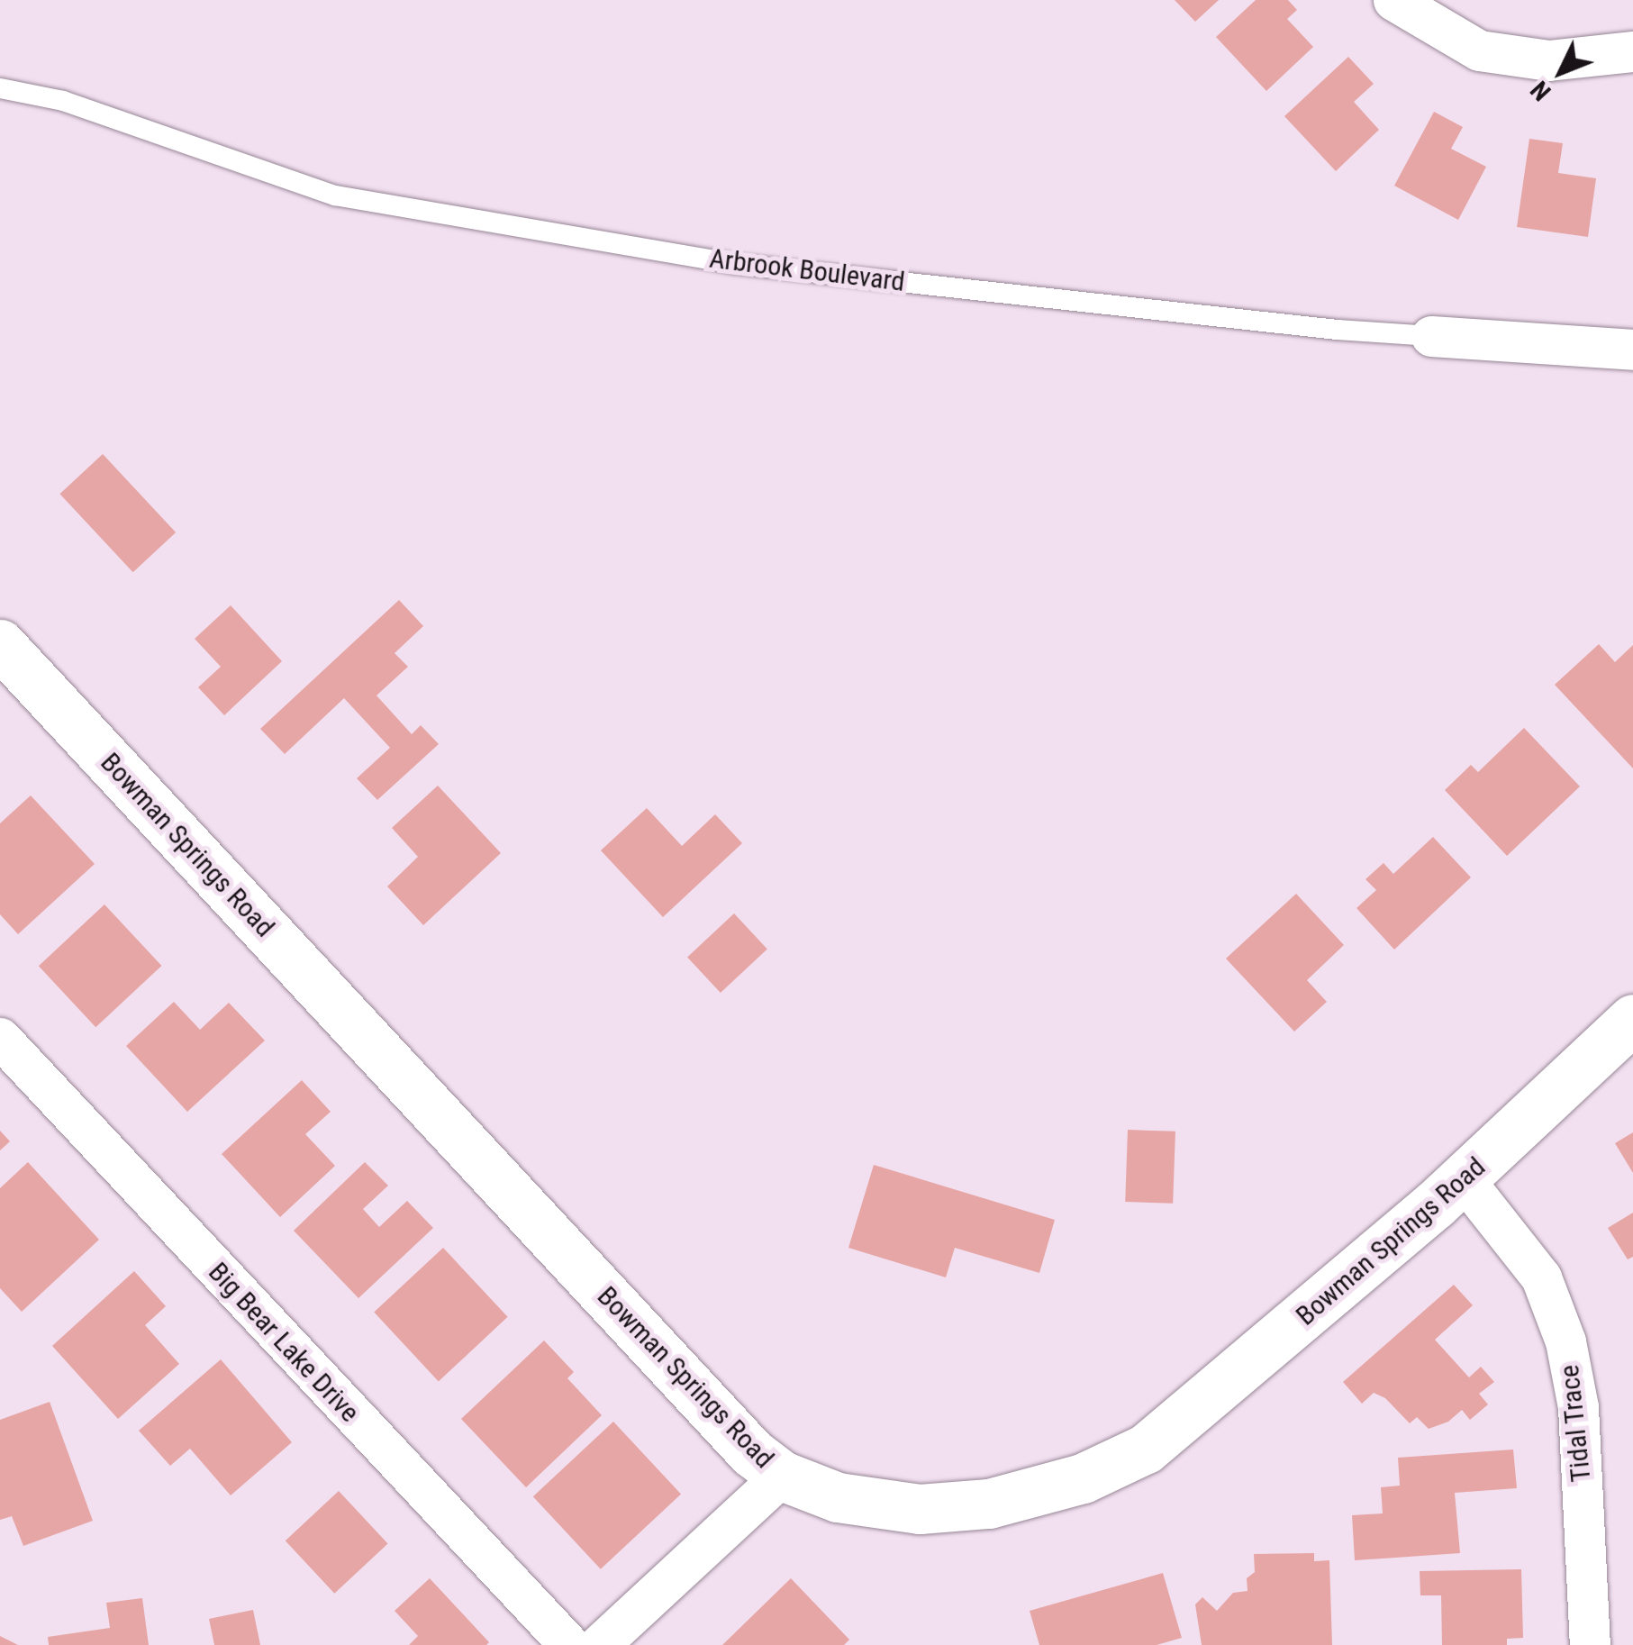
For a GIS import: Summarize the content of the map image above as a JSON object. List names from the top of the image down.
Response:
{
  "streets": {
    "street": [
      "Arbrook Boulevard",
      "Bowman Springs Road",
      "Big Bear Lake Drive",
      "Tidal Trace"
    ]
  },
  "crossings": [
    ["Bowman Springs Road", "Tidal Trace"]
  ],
  "north": "bottom left"
}
